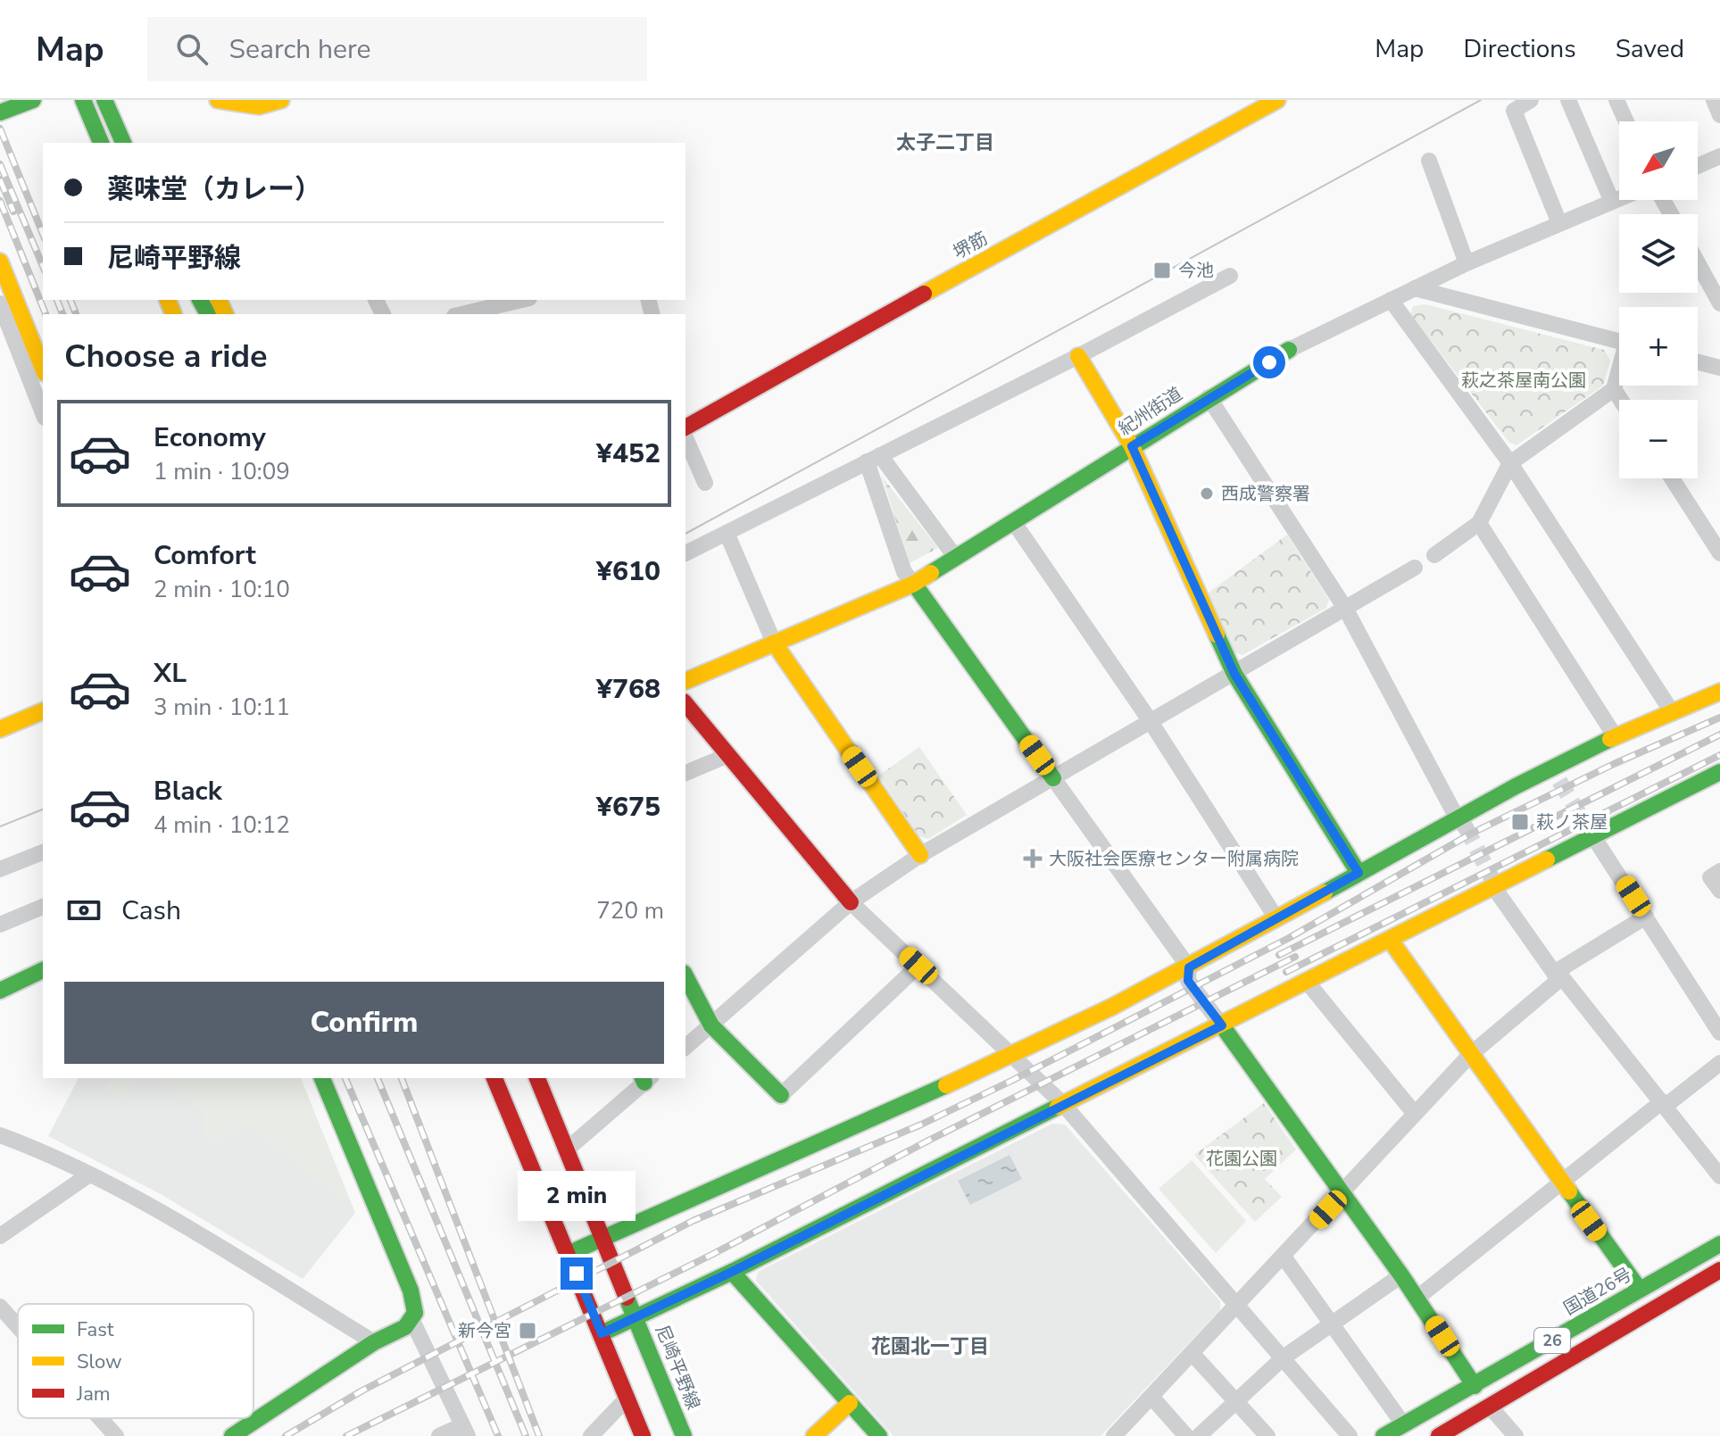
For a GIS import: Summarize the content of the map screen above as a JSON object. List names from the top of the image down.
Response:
{
  "streets": {
    "main road": [
      "堺筋",
      "紀州街道",
      "国道26号",
      "26",
      "尼崎平野線"
    ]
  },
  "districts": ["太子二丁目", "花園北一丁目"],
  "parks": ["萩之茶屋南公園", "花園公園"],
  "places": {
    "transit": ["今池", "萩ノ茶屋", "新今宮"],
    "other": ["西成警察署"],
    "health": ["大阪社会医療センター附属病院"]
  },
  "legend": ["Fast", "Slow", "Jam"],
  "north": "bottom left",
  "page": {
    "header": "Map",
    "search": "Search here",
    "nav": ["Map", "Directions", "Saved"],
    "map_buttons": ["+", "−"],
    "banner": ["薬味堂（カレー）", "尼崎平野線"],
    "heading": "Choose a ride",
    "list": [
      {
        "name": "Economy",
        "note": "1 min · 10:09",
        "value": "¥452"
      },
      {
        "name": "Comfort",
        "note": "2 min · 10:10",
        "value": "¥610"
      },
      {
        "name": "XL",
        "note": "3 min · 10:11",
        "value": "¥768"
      },
      {
        "name": "Black",
        "note": "4 min · 10:12",
        "value": "¥675"
      }
    ],
    "pay": ["Cash", "720 m"],
    "buttons": "Confirm",
    "bubble": "2 min"
  }
}
